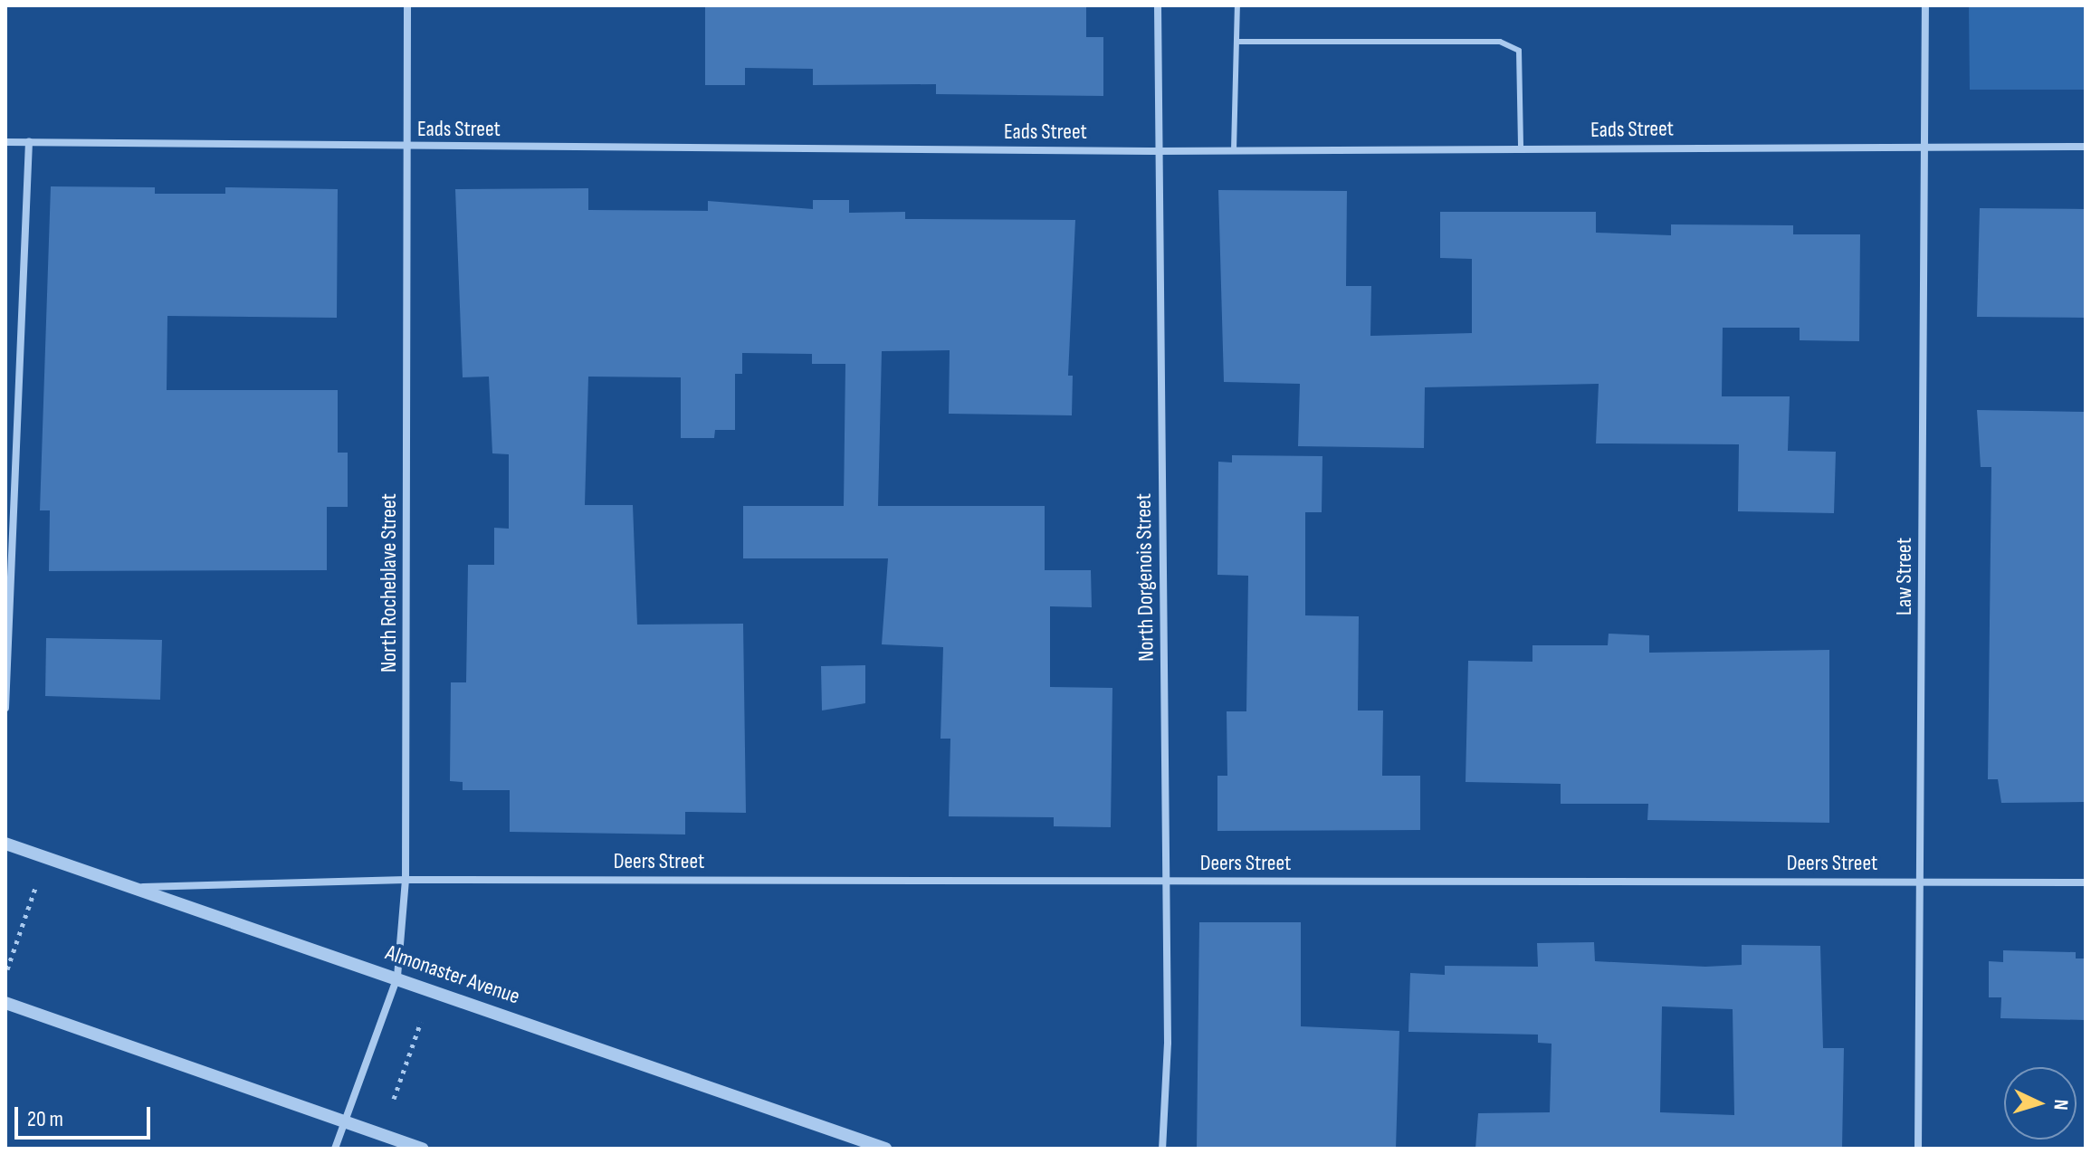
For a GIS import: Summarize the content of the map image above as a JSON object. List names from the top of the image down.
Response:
{
  "streets": {
    "street": [
      "Eads Street",
      "Law Street",
      "North Dorgenois Street",
      "North Rocheblave Street",
      "Deers Street",
      "Almonaster Avenue"
    ]
  },
  "crossings": [
    ["Eads Street", "Law Street"],
    ["Eads Street", "North Dorgenois Street"],
    ["Eads Street", "North Rocheblave Street"],
    ["Law Street", "Deers Street"],
    ["North Dorgenois Street", "Deers Street"],
    ["North Rocheblave Street", "Deers Street"],
    ["North Rocheblave Street", "Almonaster Avenue"],
    ["Deers Street", "Almonaster Avenue"]
  ],
  "scale_bar": "20 m",
  "north": "right"
}
